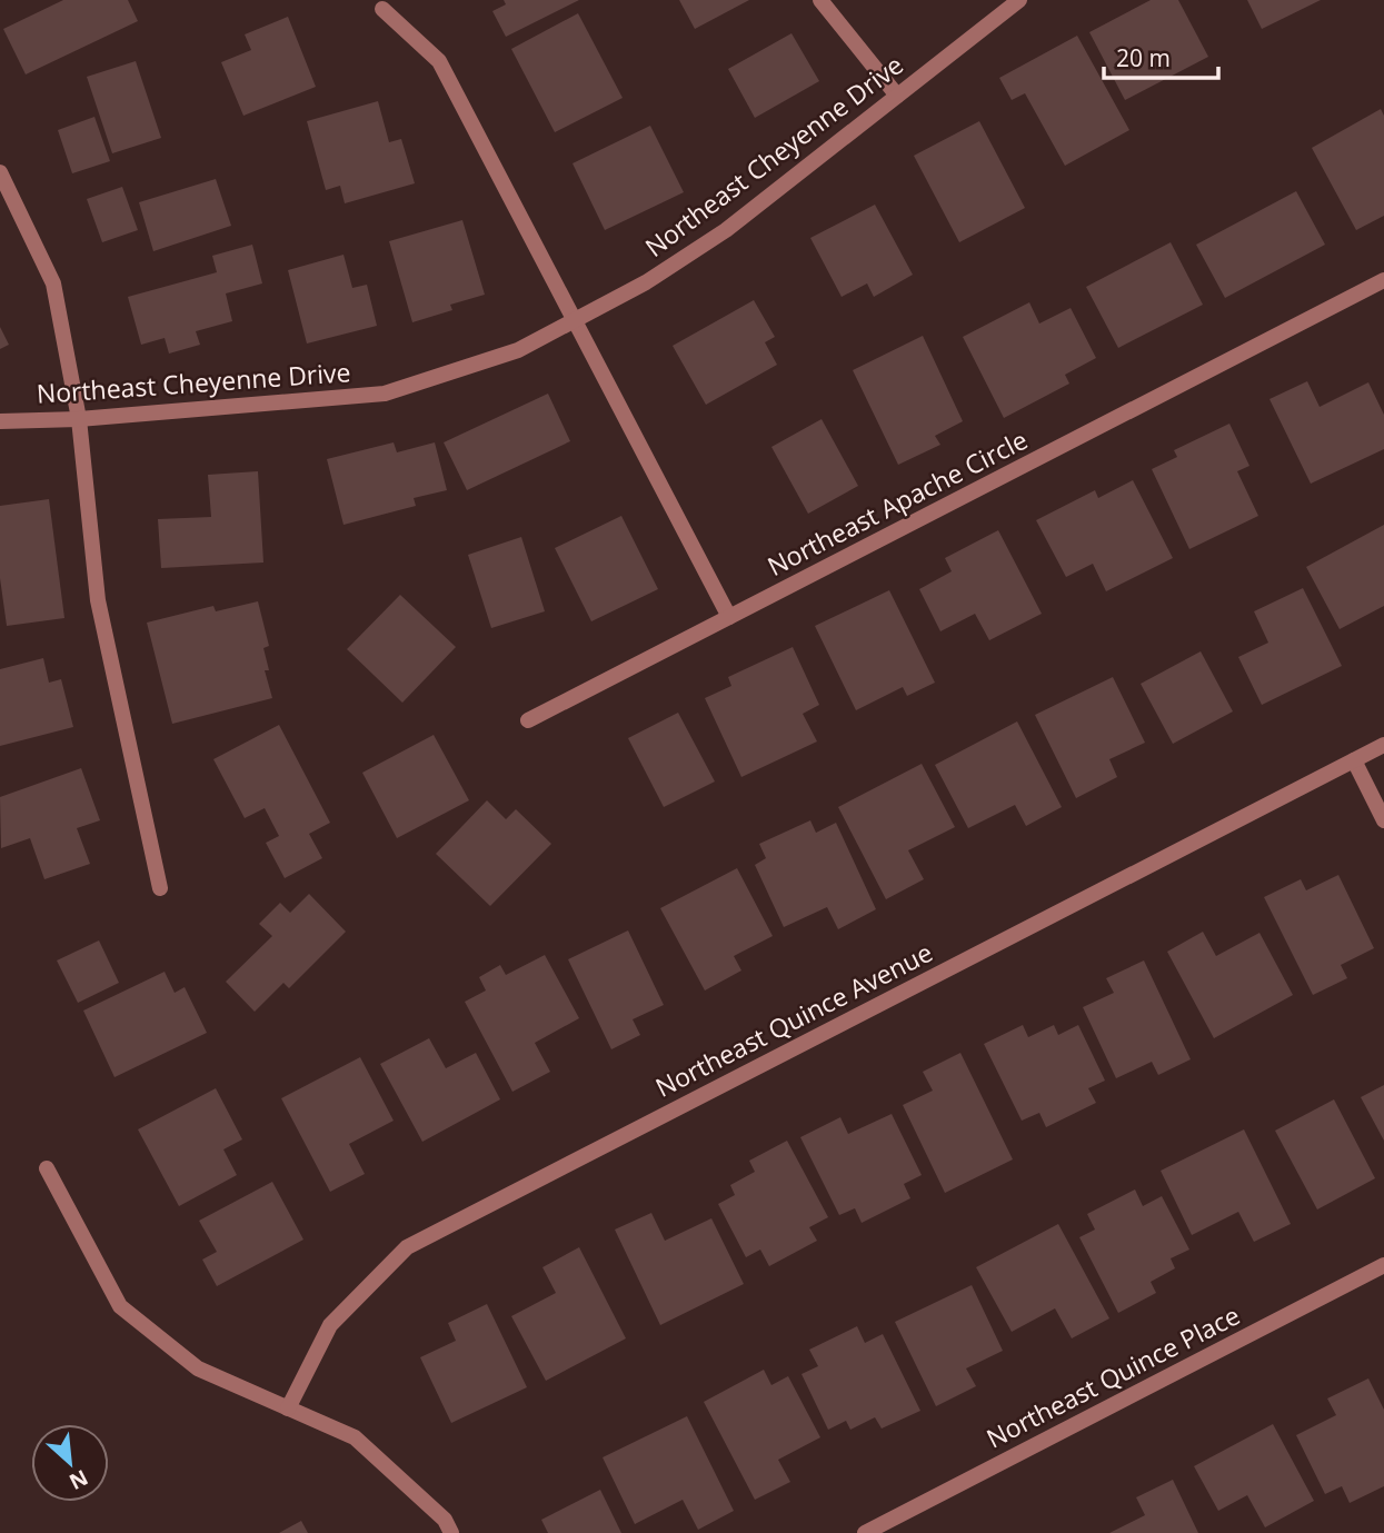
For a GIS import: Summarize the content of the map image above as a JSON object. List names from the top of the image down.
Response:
{
  "streets": {
    "street": [
      "Northeast Cheyenne Drive",
      "Northeast Apache Circle",
      "Northeast Quince Avenue",
      "Northeast Quince Place"
    ]
  },
  "scale_bar": "20 m",
  "north": "bottom right"
}
